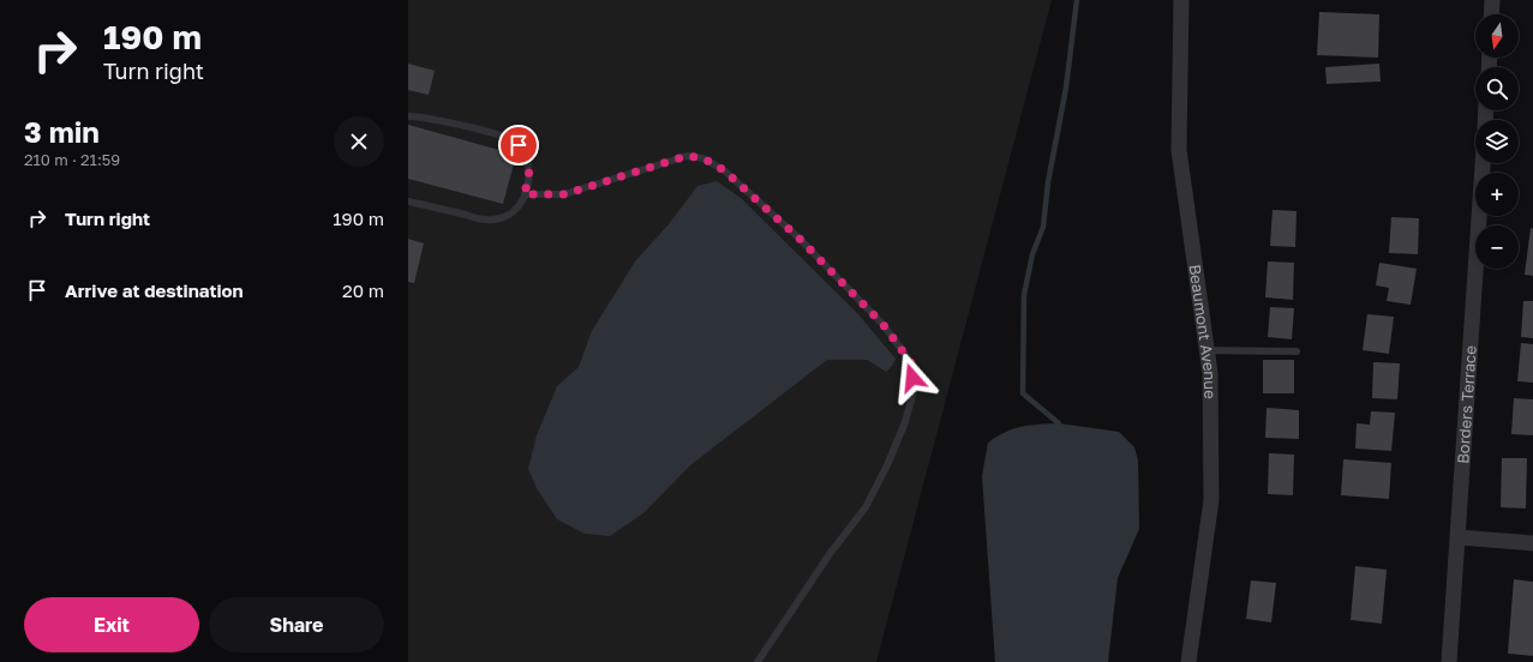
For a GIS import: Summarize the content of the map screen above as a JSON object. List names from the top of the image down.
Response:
{
  "streets": {
    "street": ["Beaumont Avenue", "Borders Terrace"]
  },
  "north": "bottom",
  "page": {
    "turn": ["190 m", "Turn right"],
    "map_buttons": ["+", "−"],
    "heading": ["3 min", "210 m · 21:59"],
    "list": [
      {
        "name": "Turn right",
        "value": "190 m"
      },
      {
        "name": "Arrive at destination",
        "value": "20 m"
      }
    ],
    "buttons": ["Exit", "Share"]
  }
}
